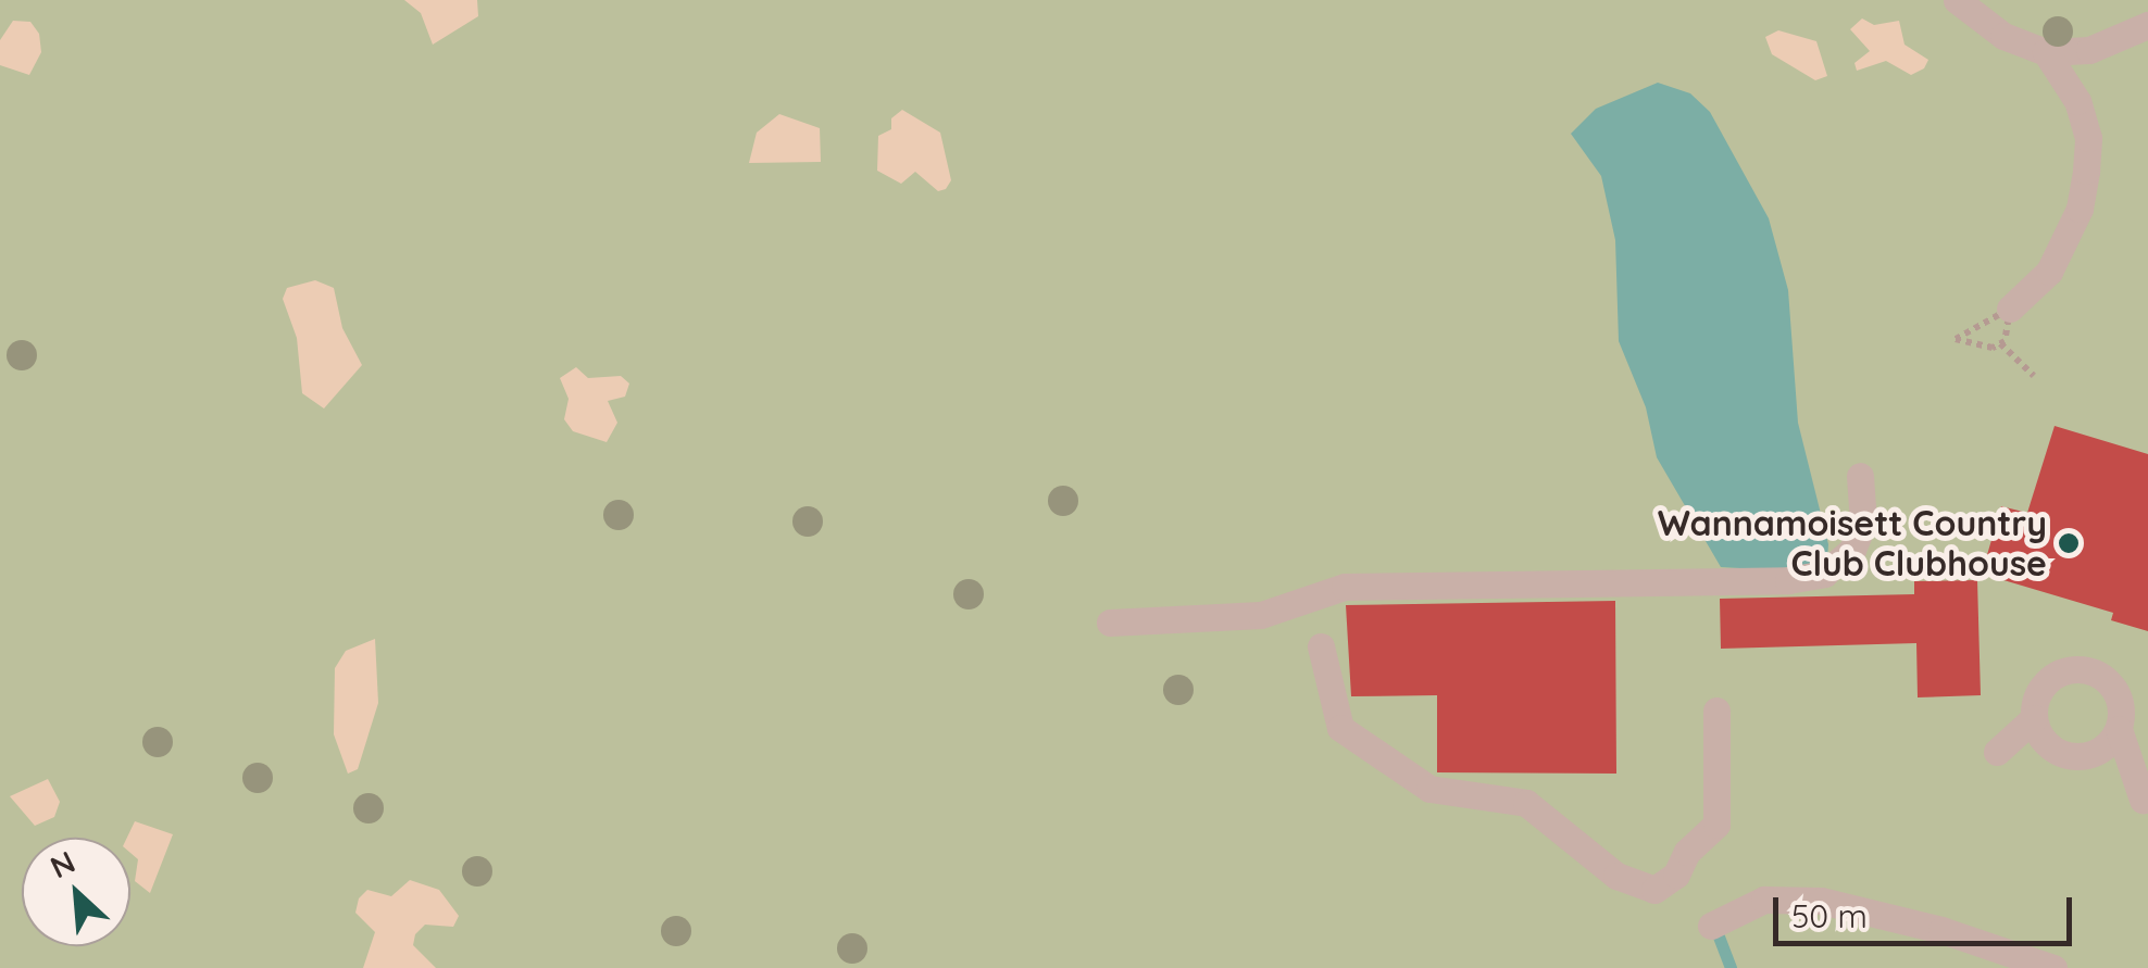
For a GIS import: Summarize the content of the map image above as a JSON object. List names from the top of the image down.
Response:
{
  "places": ["Wannamoisett Country Club Clubhouse"],
  "scale_bar": "50 m",
  "north": "top left"
}
